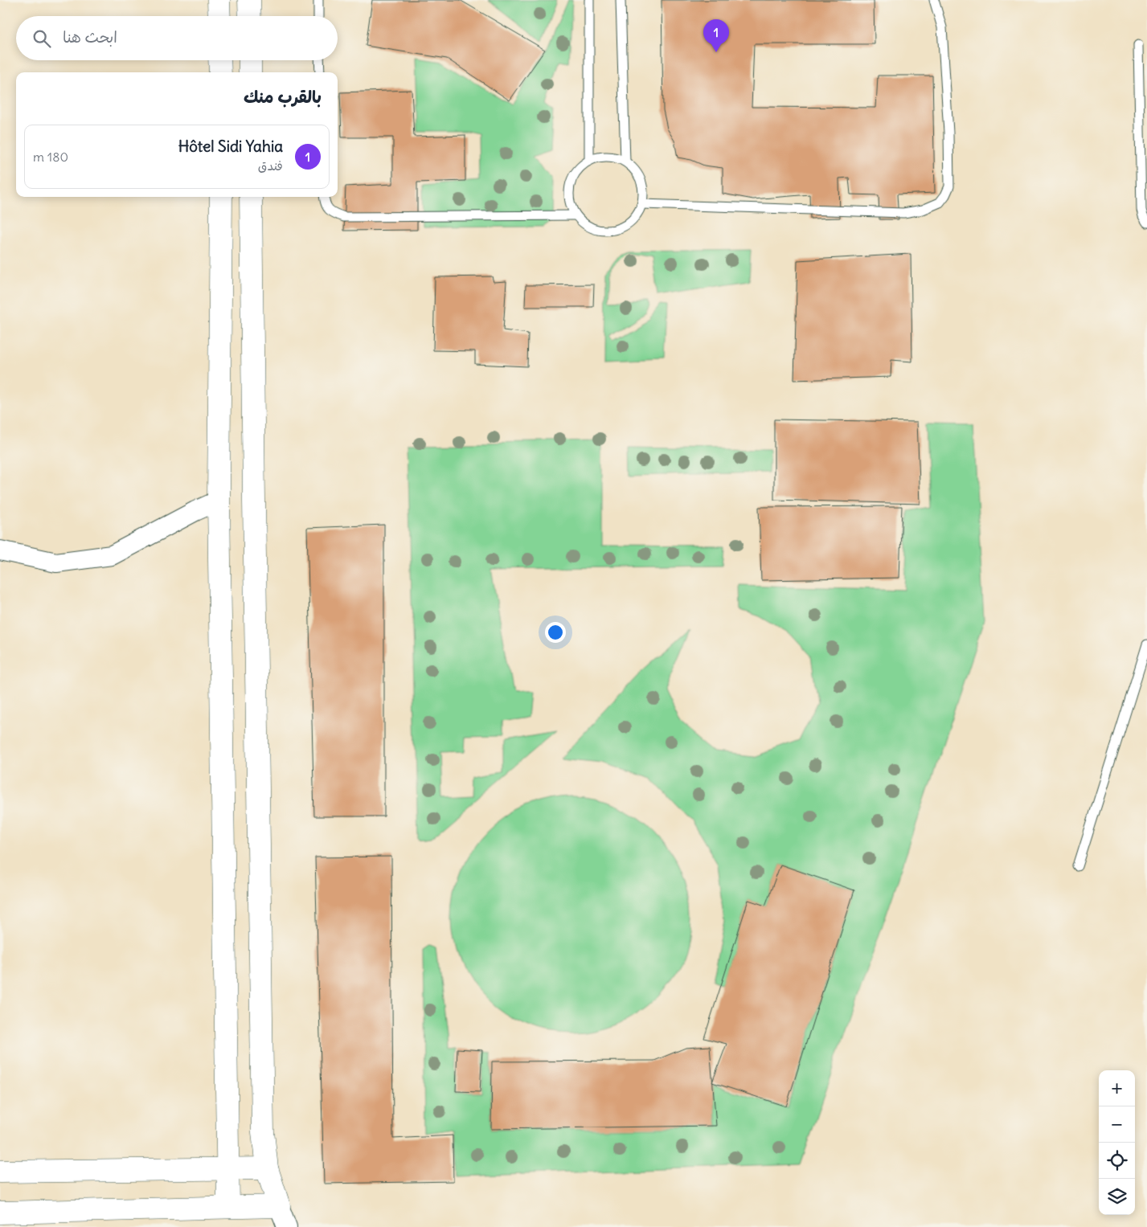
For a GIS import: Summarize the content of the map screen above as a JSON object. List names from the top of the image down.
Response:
{
  "page": {
    "search": "ابحث هنا",
    "pins": "1",
    "heading": "بالقرب منك",
    "list": [
      {
        "mark": "1",
        "name": "Hôtel Sidi Yahia",
        "note": "فندق",
        "value": "180 m"
      }
    ],
    "map_buttons": ["+", "−"]
  }
}
